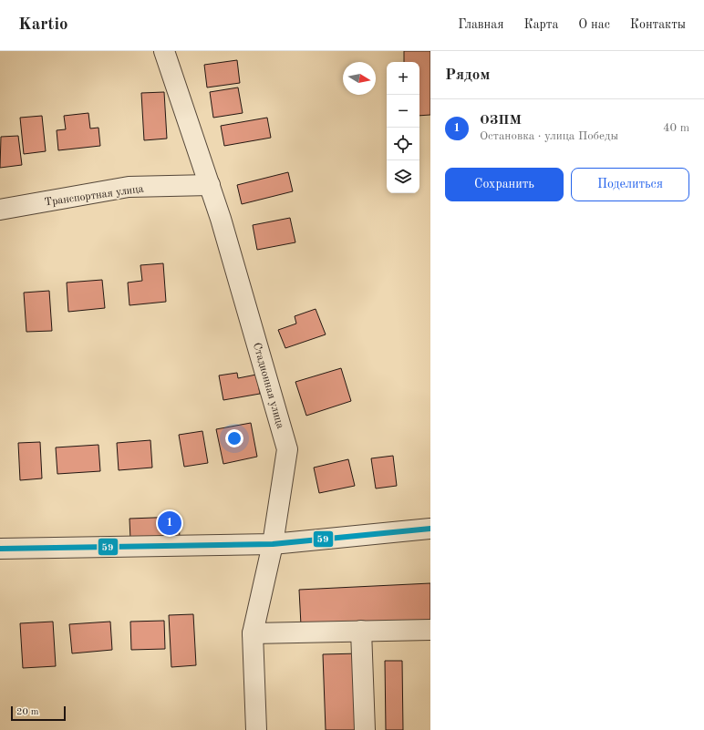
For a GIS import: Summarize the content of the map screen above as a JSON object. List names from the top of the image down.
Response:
{
  "streets": {
    "street": ["Транспортная улица", "Стадионная улица"]
  },
  "crossings": [
    ["Транспортная улица", "Стадионная улица"]
  ],
  "lines": ["transit line 59"],
  "scale_bar": "20 m",
  "north": "right",
  "page": {
    "header": "Kartio",
    "nav": [
      "Главная",
      "Карта",
      "О нас",
      "Контакты"
    ],
    "heading": "Рядом",
    "map_buttons": ["+", "−"],
    "list": [
      {
        "mark": "1",
        "name": "ОЗПМ",
        "note": "Остановка · улица Победы",
        "value": "40 m"
      }
    ],
    "buttons": ["Сохранить", "Поделиться"],
    "pins": "1",
    "scale": "20 m"
  }
}
